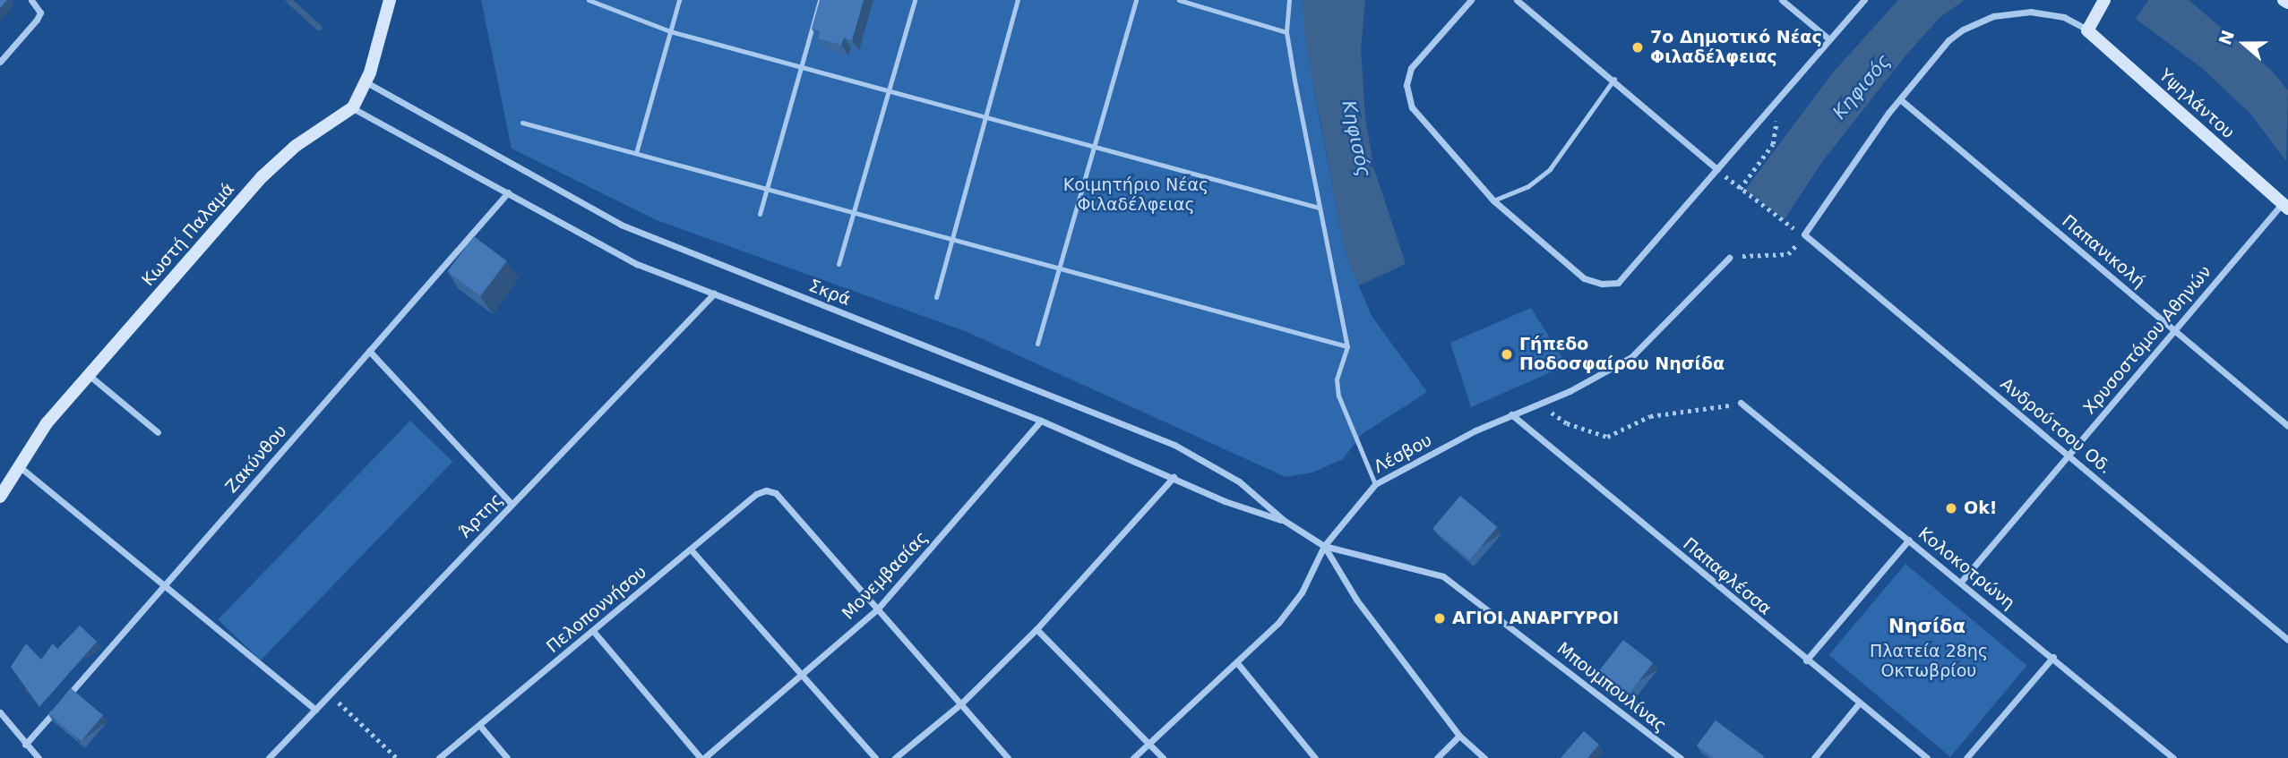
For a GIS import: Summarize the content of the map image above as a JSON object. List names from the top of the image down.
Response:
{
  "streets": {
    "street": [
      "Υψηλάντου",
      "Κωστή Παλαμά",
      "Παπανικολή",
      "Σκρά",
      "Χρυσοστόμου Αθηνών",
      "Ανδρούτσου Οδ.",
      "Λέσβου",
      "Ζακύνθου",
      "Άρτης",
      "Κολοκοτρώνη",
      "Μονεμβασίας",
      "Παπαφλέσσα",
      "Πελοποννήσου",
      "Μπουμπουλίνας"
    ]
  },
  "crossings": [
    ["Υψηλάντου", "Χρυσοστόμου Αθηνών"],
    ["Κωστή Παλαμά", "Σκρά"],
    ["Παπανικολή", "Χρυσοστόμου Αθηνών"],
    ["Σκρά", "Λέσβου"],
    ["Σκρά", "Ζακύνθου"],
    ["Σκρά", "Άρτης"],
    ["Σκρά", "Μονεμβασίας"],
    ["Σκρά", "Μπουμπουλίνας"],
    ["Χρυσοστόμου Αθηνών", "Ανδρούτσου Οδ."],
    ["Χρυσοστόμου Αθηνών", "Κολοκοτρώνη"],
    ["Λέσβου", "Παπαφλέσσα"],
    ["Λέσβου", "Μπουμπουλίνας"],
    ["Μονεμβασίας", "Πελοποννήσου"]
  ],
  "districts": ["Νησίδα"],
  "water": ["Κηφισός"],
  "parks": ["Κοιμητήριο Νέας Φιλαδέλφειας", "Πλατεία 28ης Οκτωβρίου"],
  "places": [
    "7ο Δημοτικό Νέας Φιλαδέλφειας",
    "Γήπεδο Ποδοσφαίρου Νησίδα",
    "Ok!",
    "ΑΓΙΟΙ ΑΝΑΡΓΥΡΟΙ"
  ],
  "north": "left"
}
